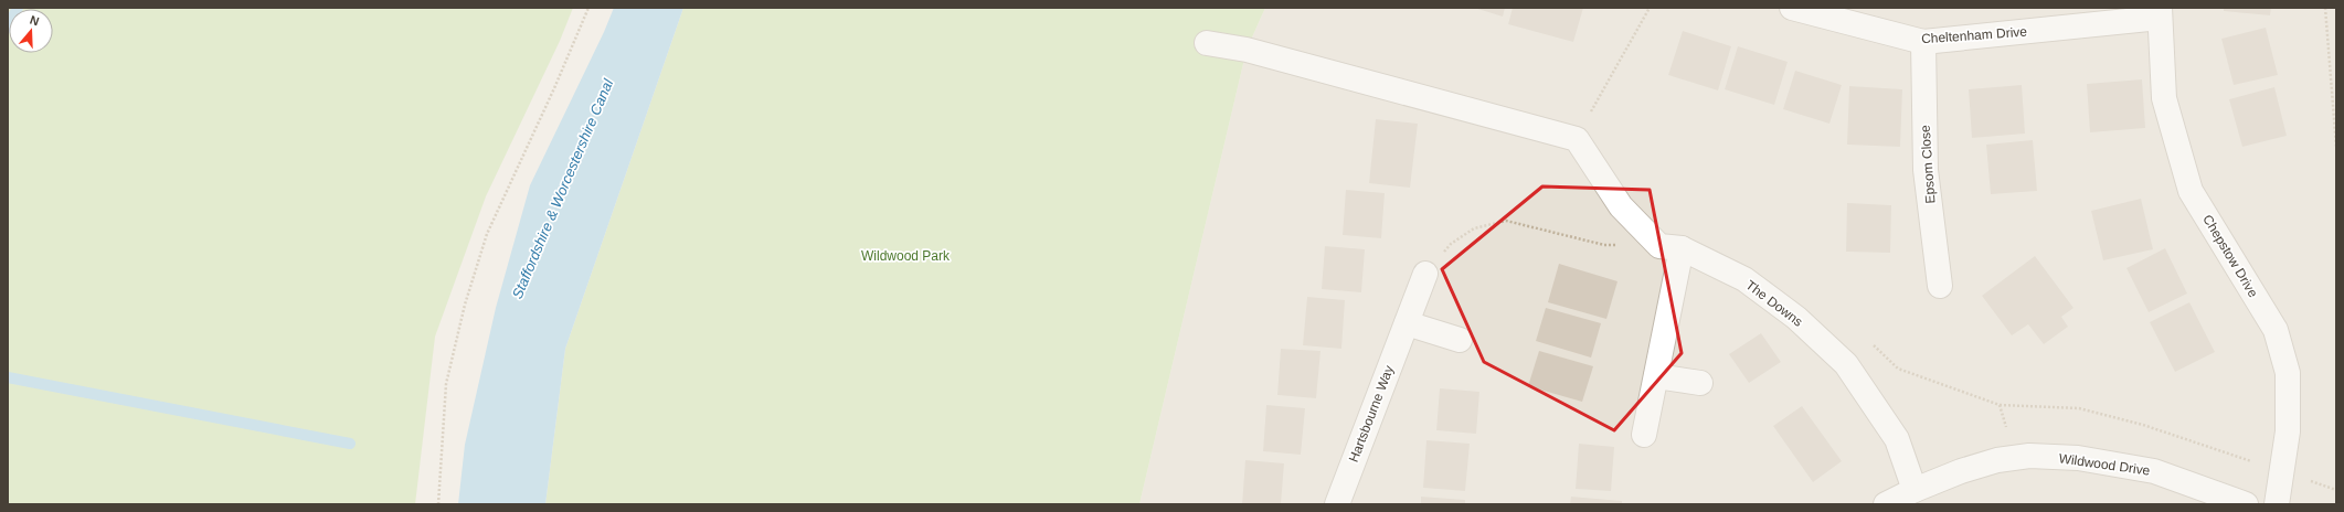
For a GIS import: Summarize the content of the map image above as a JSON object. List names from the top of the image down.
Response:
{
  "streets": {
    "street": [
      "Cheltenham Drive",
      "Epsom Close",
      "Chepstow Drive",
      "The Downs",
      "Hartsbourne Way",
      "Wildwood Drive"
    ]
  },
  "crossings": [
    ["Cheltenham Drive", "Epsom Close"],
    ["Cheltenham Drive", "Chepstow Drive"],
    ["The Downs", "Wildwood Drive"]
  ],
  "water": ["Staffordshire & Worcestershire Canal"],
  "parks": ["Wildwood Park"],
  "north": "top"
}
